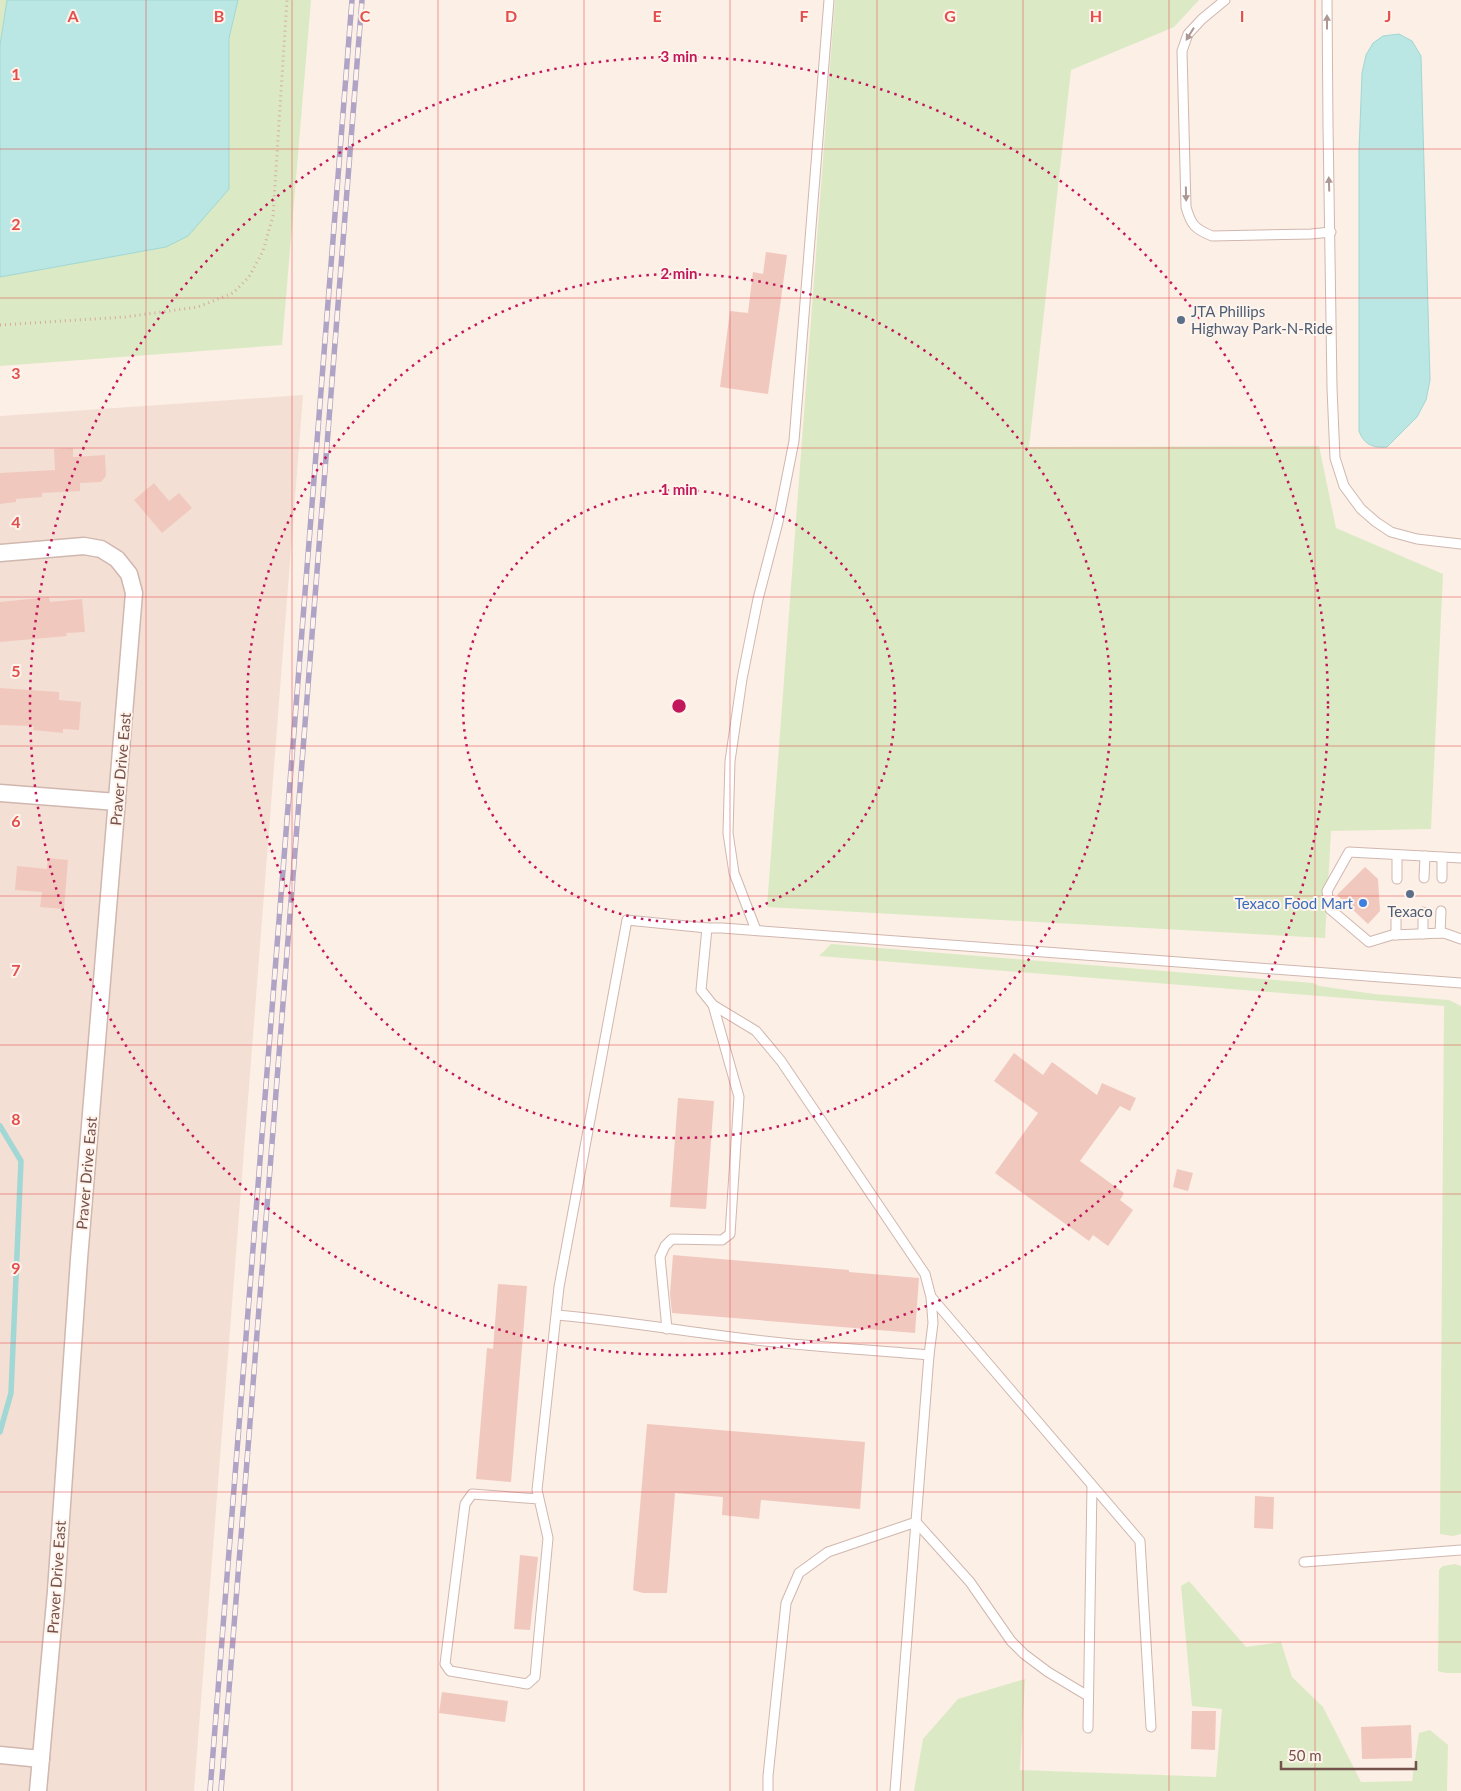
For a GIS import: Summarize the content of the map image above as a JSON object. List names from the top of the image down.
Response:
{
  "streets": {
    "street": ["Praver Drive East"]
  },
  "places": ["JTA Phillips Highway Park-N-Ride", "Texaco", "Texaco Food Mart"],
  "scale_bar": "50 m",
  "grid": {
    "columns": [
      "A",
      "B",
      "C",
      "D",
      "E",
      "F",
      "G",
      "H",
      "I",
      "J"
    ],
    "rows": [
      "1",
      "2",
      "3",
      "4",
      "5",
      "6",
      "7",
      "8",
      "9"
    ]
  },
  "rings": ["3 min", "2 min", "1 min"]
}
